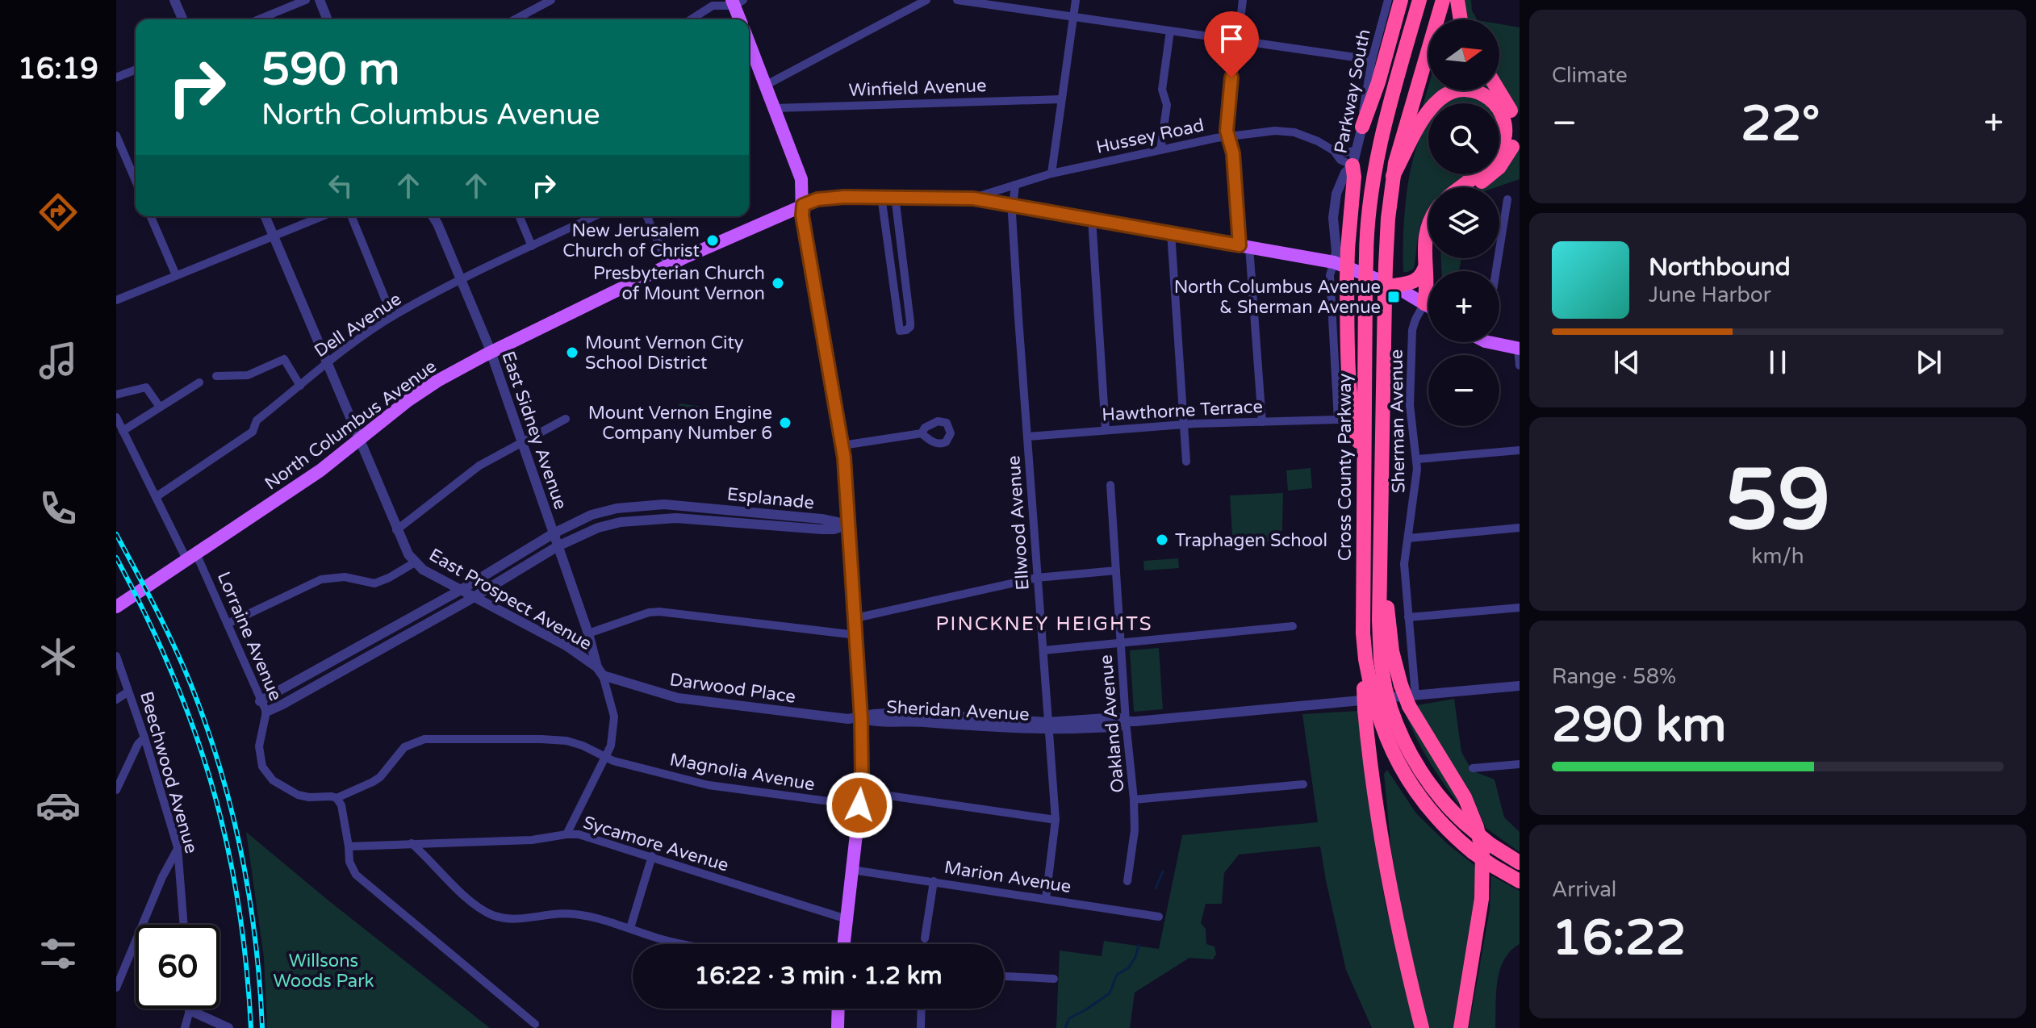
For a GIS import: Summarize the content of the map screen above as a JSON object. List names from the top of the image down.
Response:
{
  "streets": {
    "highway": ["Cross County Parkway"],
    "main road": ["North Columbus Avenue"],
    "street": [
      "Winfield Avenue",
      "Parkway South",
      "Hussey Road",
      "Dell Avenue",
      "Hawthorne Terrace",
      "Sherman Avenue",
      "East Sidney Avenue",
      "Esplanade",
      "Ellwood Avenue",
      "East Prospect Avenue",
      "Lorraine Avenue",
      "Darwood Place",
      "Sheridan Avenue",
      "Oakland Avenue",
      "Magnolia Avenue",
      "Beechwood Avenue",
      "Sycamore Avenue",
      "Marion Avenue"
    ]
  },
  "crossings": [
    ["Parkway South", "Hussey Road"],
    ["Parkway South", "Hawthorne Terrace"],
    ["Parkway South", "North Columbus Avenue"],
    ["Hussey Road", "North Columbus Avenue"],
    ["Hussey Road", "Ellwood Avenue"],
    ["Dell Avenue", "East Sidney Avenue"],
    ["Dell Avenue", "East Prospect Avenue"],
    ["Dell Avenue", "Lorraine Avenue"],
    ["Hawthorne Terrace", "North Columbus Avenue"],
    ["Hawthorne Terrace", "Ellwood Avenue"],
    ["Sherman Avenue", "North Columbus Avenue"],
    ["Sherman Avenue", "Sheridan Avenue"],
    ["North Columbus Avenue", "East Sidney Avenue"],
    ["North Columbus Avenue", "Cross County Parkway"],
    ["North Columbus Avenue", "Ellwood Avenue"],
    ["North Columbus Avenue", "East Prospect Avenue"],
    ["North Columbus Avenue", "Lorraine Avenue"],
    ["East Sidney Avenue", "Esplanade"],
    ["East Sidney Avenue", "East Prospect Avenue"],
    ["East Sidney Avenue", "Darwood Place"],
    ["Esplanade", "East Prospect Avenue"],
    ["Esplanade", "Lorraine Avenue"],
    ["Ellwood Avenue", "Sheridan Avenue"],
    ["Ellwood Avenue", "Magnolia Avenue"],
    ["Ellwood Avenue", "Marion Avenue"],
    ["East Prospect Avenue", "Darwood Place"],
    ["Lorraine Avenue", "Magnolia Avenue"],
    ["Darwood Place", "Sheridan Avenue"],
    ["Sheridan Avenue", "Oakland Avenue"]
  ],
  "districts": ["PINCKNEY HEIGHTS"],
  "parks": ["Willsons Woods Park"],
  "places": {
    "other": [
      "New Jerusalem Church of Christ",
      "Presbyterian Church of Mount Vernon",
      "Mount Vernon City School District",
      "Mount Vernon Engine Company Number 6",
      "Traphagen School"
    ],
    "transit": ["North Columbus Avenue & Sherman Avenue"]
  },
  "north": "right",
  "page": {
    "tabs": "16:19",
    "tile": [
      "Climate",
      ["59", "km/h"],
      ["Range · 58%", "290 km"],
      ["Arrival", "16:22"]
    ],
    "map_buttons": ["+", "−"],
    "turn": ["590 m", "North Columbus Avenue"],
    "heat": ["−", "22°", "+"],
    "song": ["Northbound", "June Harbor"],
    "limit": "60",
    "trip": "16:22 · 3 min · 1.2 km"
  }
}
